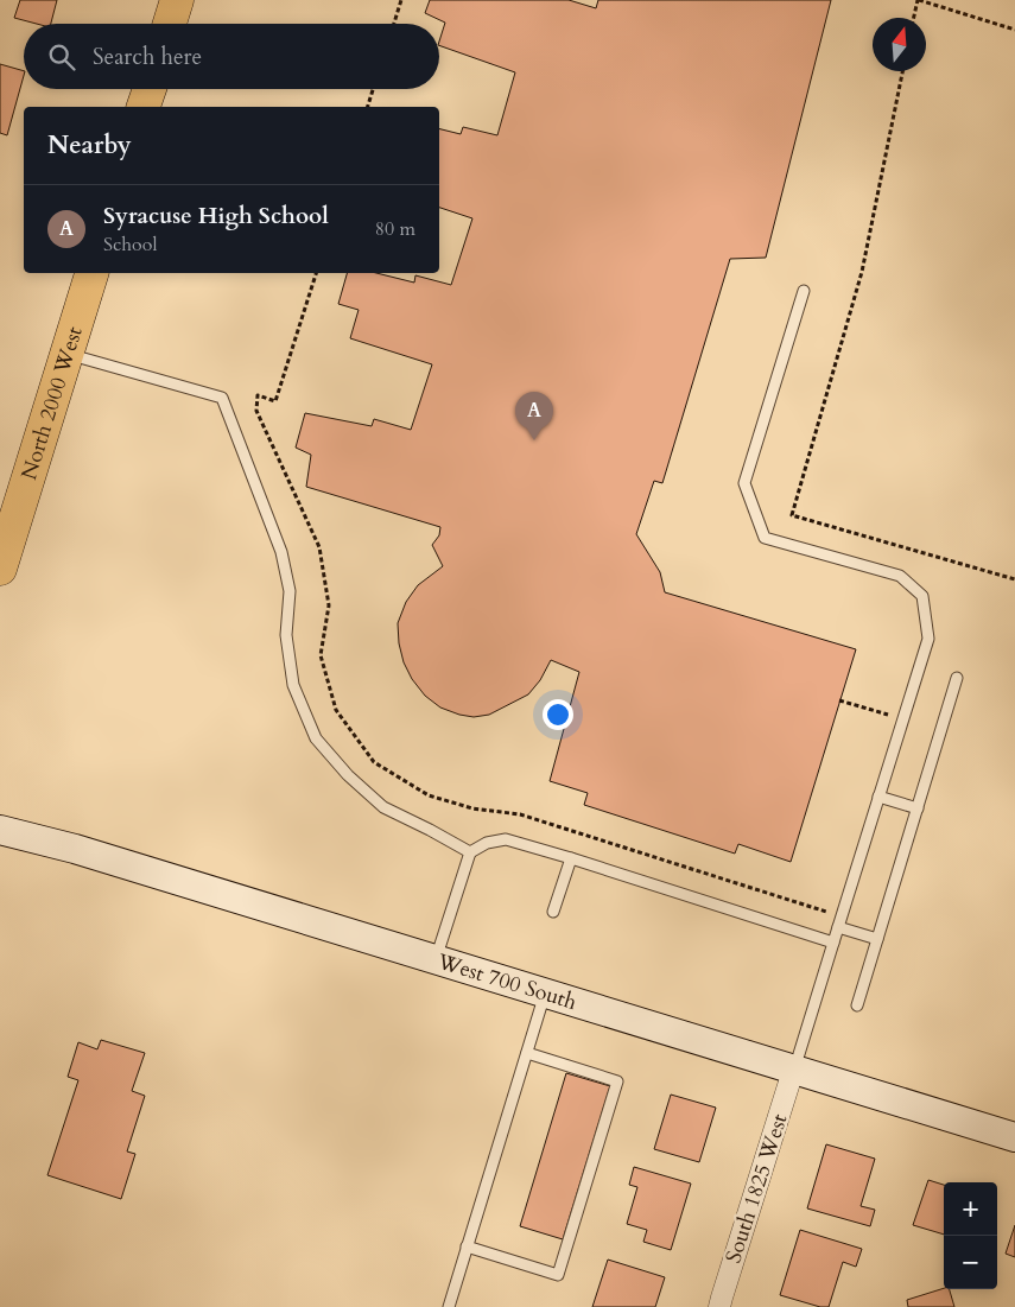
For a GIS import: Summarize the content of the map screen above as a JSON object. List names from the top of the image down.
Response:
{
  "streets": {
    "main road": ["North 2000 West"],
    "street": ["West 700 South", "South 1825 West"]
  },
  "crossings": [
    ["West 700 South", "South 1825 West"]
  ],
  "north": "top",
  "page": {
    "search": "Search here",
    "heading": "Nearby",
    "list": [
      {
        "mark": "A",
        "name": "Syracuse High School",
        "note": "School",
        "value": "80 m"
      }
    ],
    "pins": "A",
    "map_buttons": ["+", "−"]
  }
}
